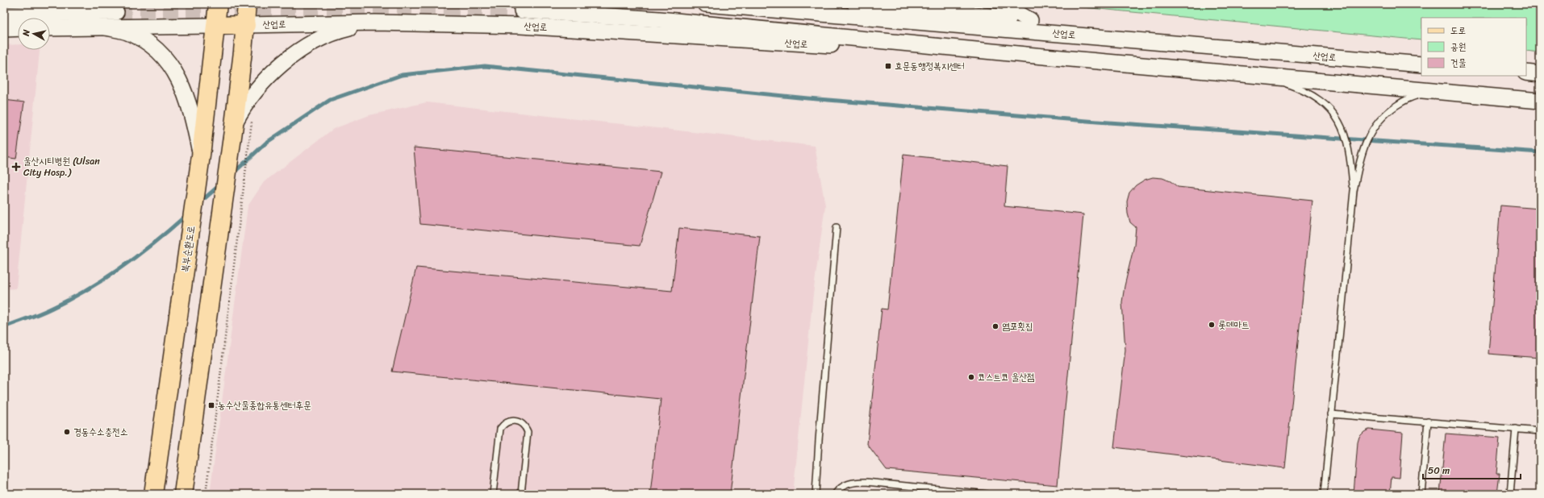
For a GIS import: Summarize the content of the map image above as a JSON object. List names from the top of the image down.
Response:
{
  "streets": {
    "main road": ["산업로", "북부순환도로"]
  },
  "crossings": [
    ["산업로", "북부순환도로"]
  ],
  "places": {
    "transit": ["효문동행정복지센터", "농수산물종합유통센터후문"],
    "health": ["울산시티병원 (Ulsan City Hosp.)"],
    "other": [
      "롯데마트",
      "염포횟집",
      "코스트코 울산점",
      "경동수소충전소"
    ]
  },
  "legend": ["도로", "공원", "건물"],
  "scale_bar": "50 m",
  "north": "left"
}
